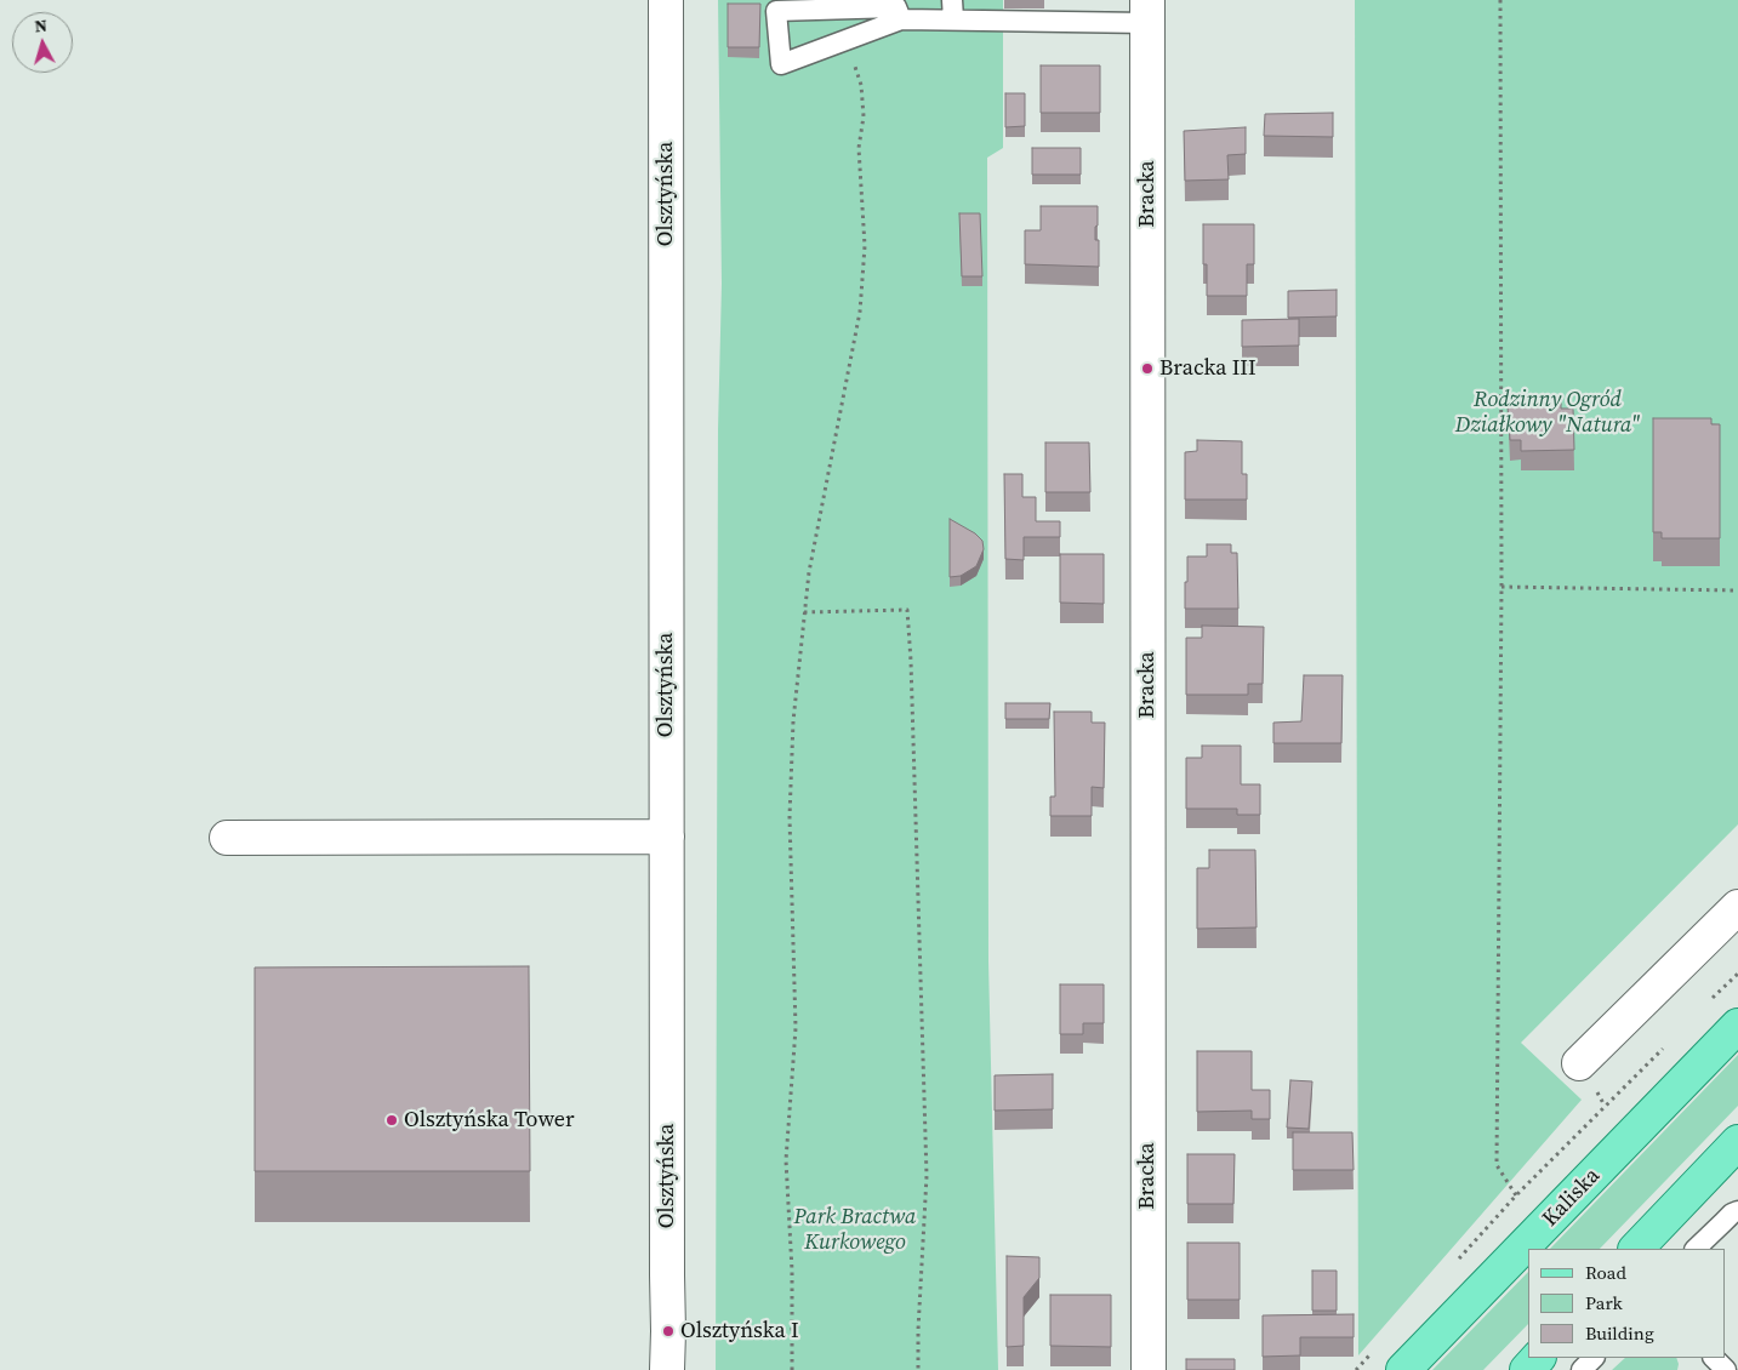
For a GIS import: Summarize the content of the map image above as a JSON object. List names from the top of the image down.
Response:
{
  "streets": {
    "main road": ["Kaliska"],
    "street": ["Olsztyńska", "Bracka"]
  },
  "parks": ["Rodzinny Ogród Działkowy \"Natura\"", "Park Bractwa Kurkowego"],
  "places": ["Bracka III", "Olsztyńska Tower", "Olsztyńska I"],
  "legend": ["Road", "Park", "Building"],
  "north": "top"
}
